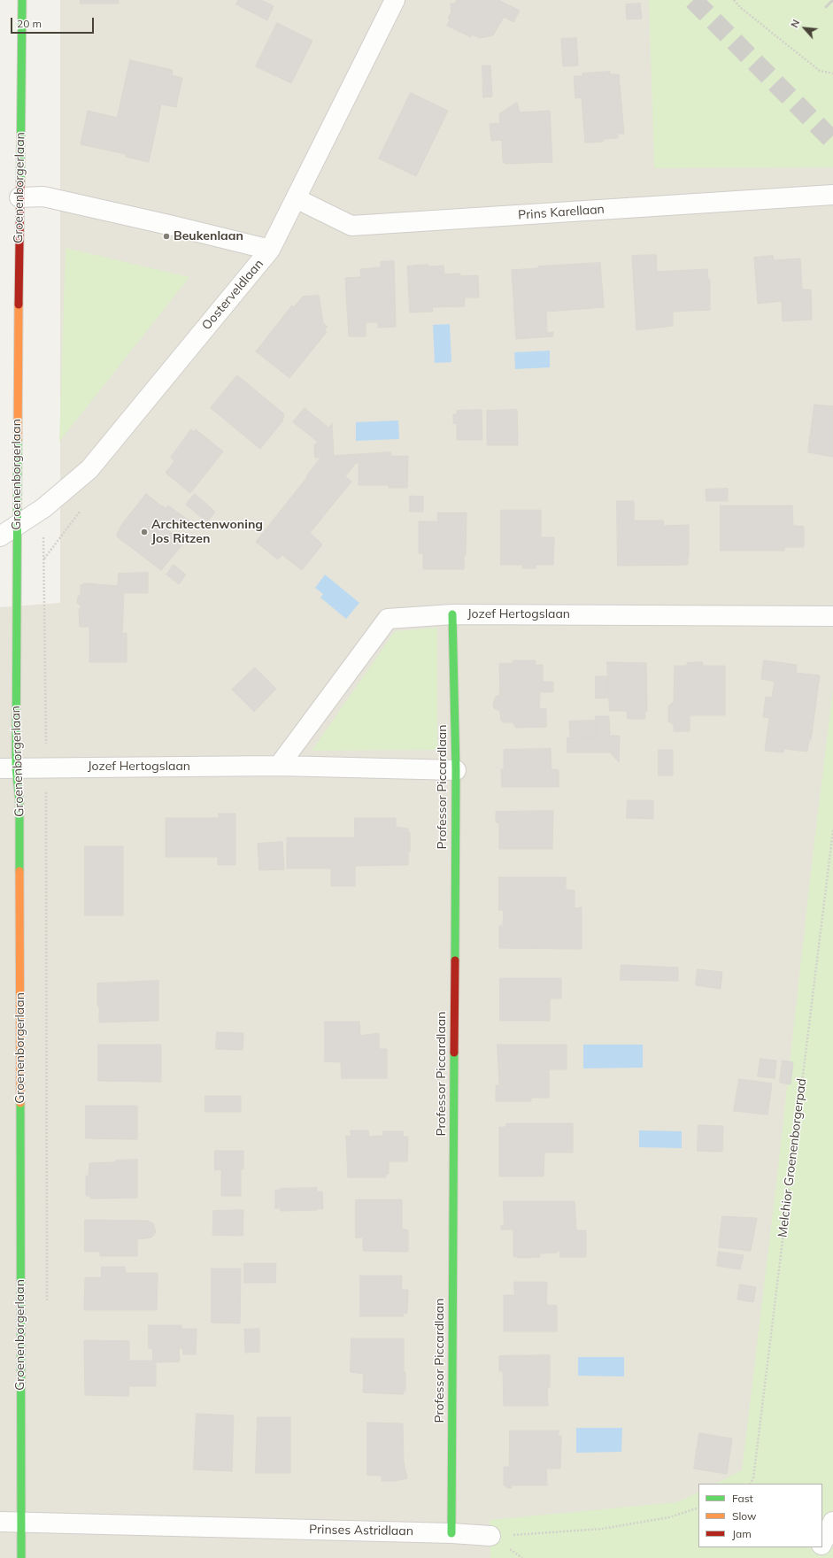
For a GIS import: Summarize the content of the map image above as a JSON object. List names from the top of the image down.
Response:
{
  "streets": {
    "street": [
      "Groenenborgerlaan",
      "Prins Karellaan",
      "Oosterveldlaan",
      "Jozef Hertogslaan",
      "Professor Piccardlaan",
      "Prinses Astridlaan"
    ],
    "path": ["Melchior Groenenborgerpad"]
  },
  "crossings": [
    ["Groenenborgerlaan", "Oosterveldlaan"],
    ["Groenenborgerlaan", "Jozef Hertogslaan"],
    ["Groenenborgerlaan", "Prinses Astridlaan"],
    ["Prins Karellaan", "Oosterveldlaan"],
    ["Jozef Hertogslaan", "Professor Piccardlaan"],
    ["Professor Piccardlaan", "Prinses Astridlaan"]
  ],
  "places": ["Beukenlaan", "Architectenwoning Jos Ritzen"],
  "legend": ["Fast", "Slow", "Jam"],
  "scale_bar": "20 m",
  "north": "top left"
}
